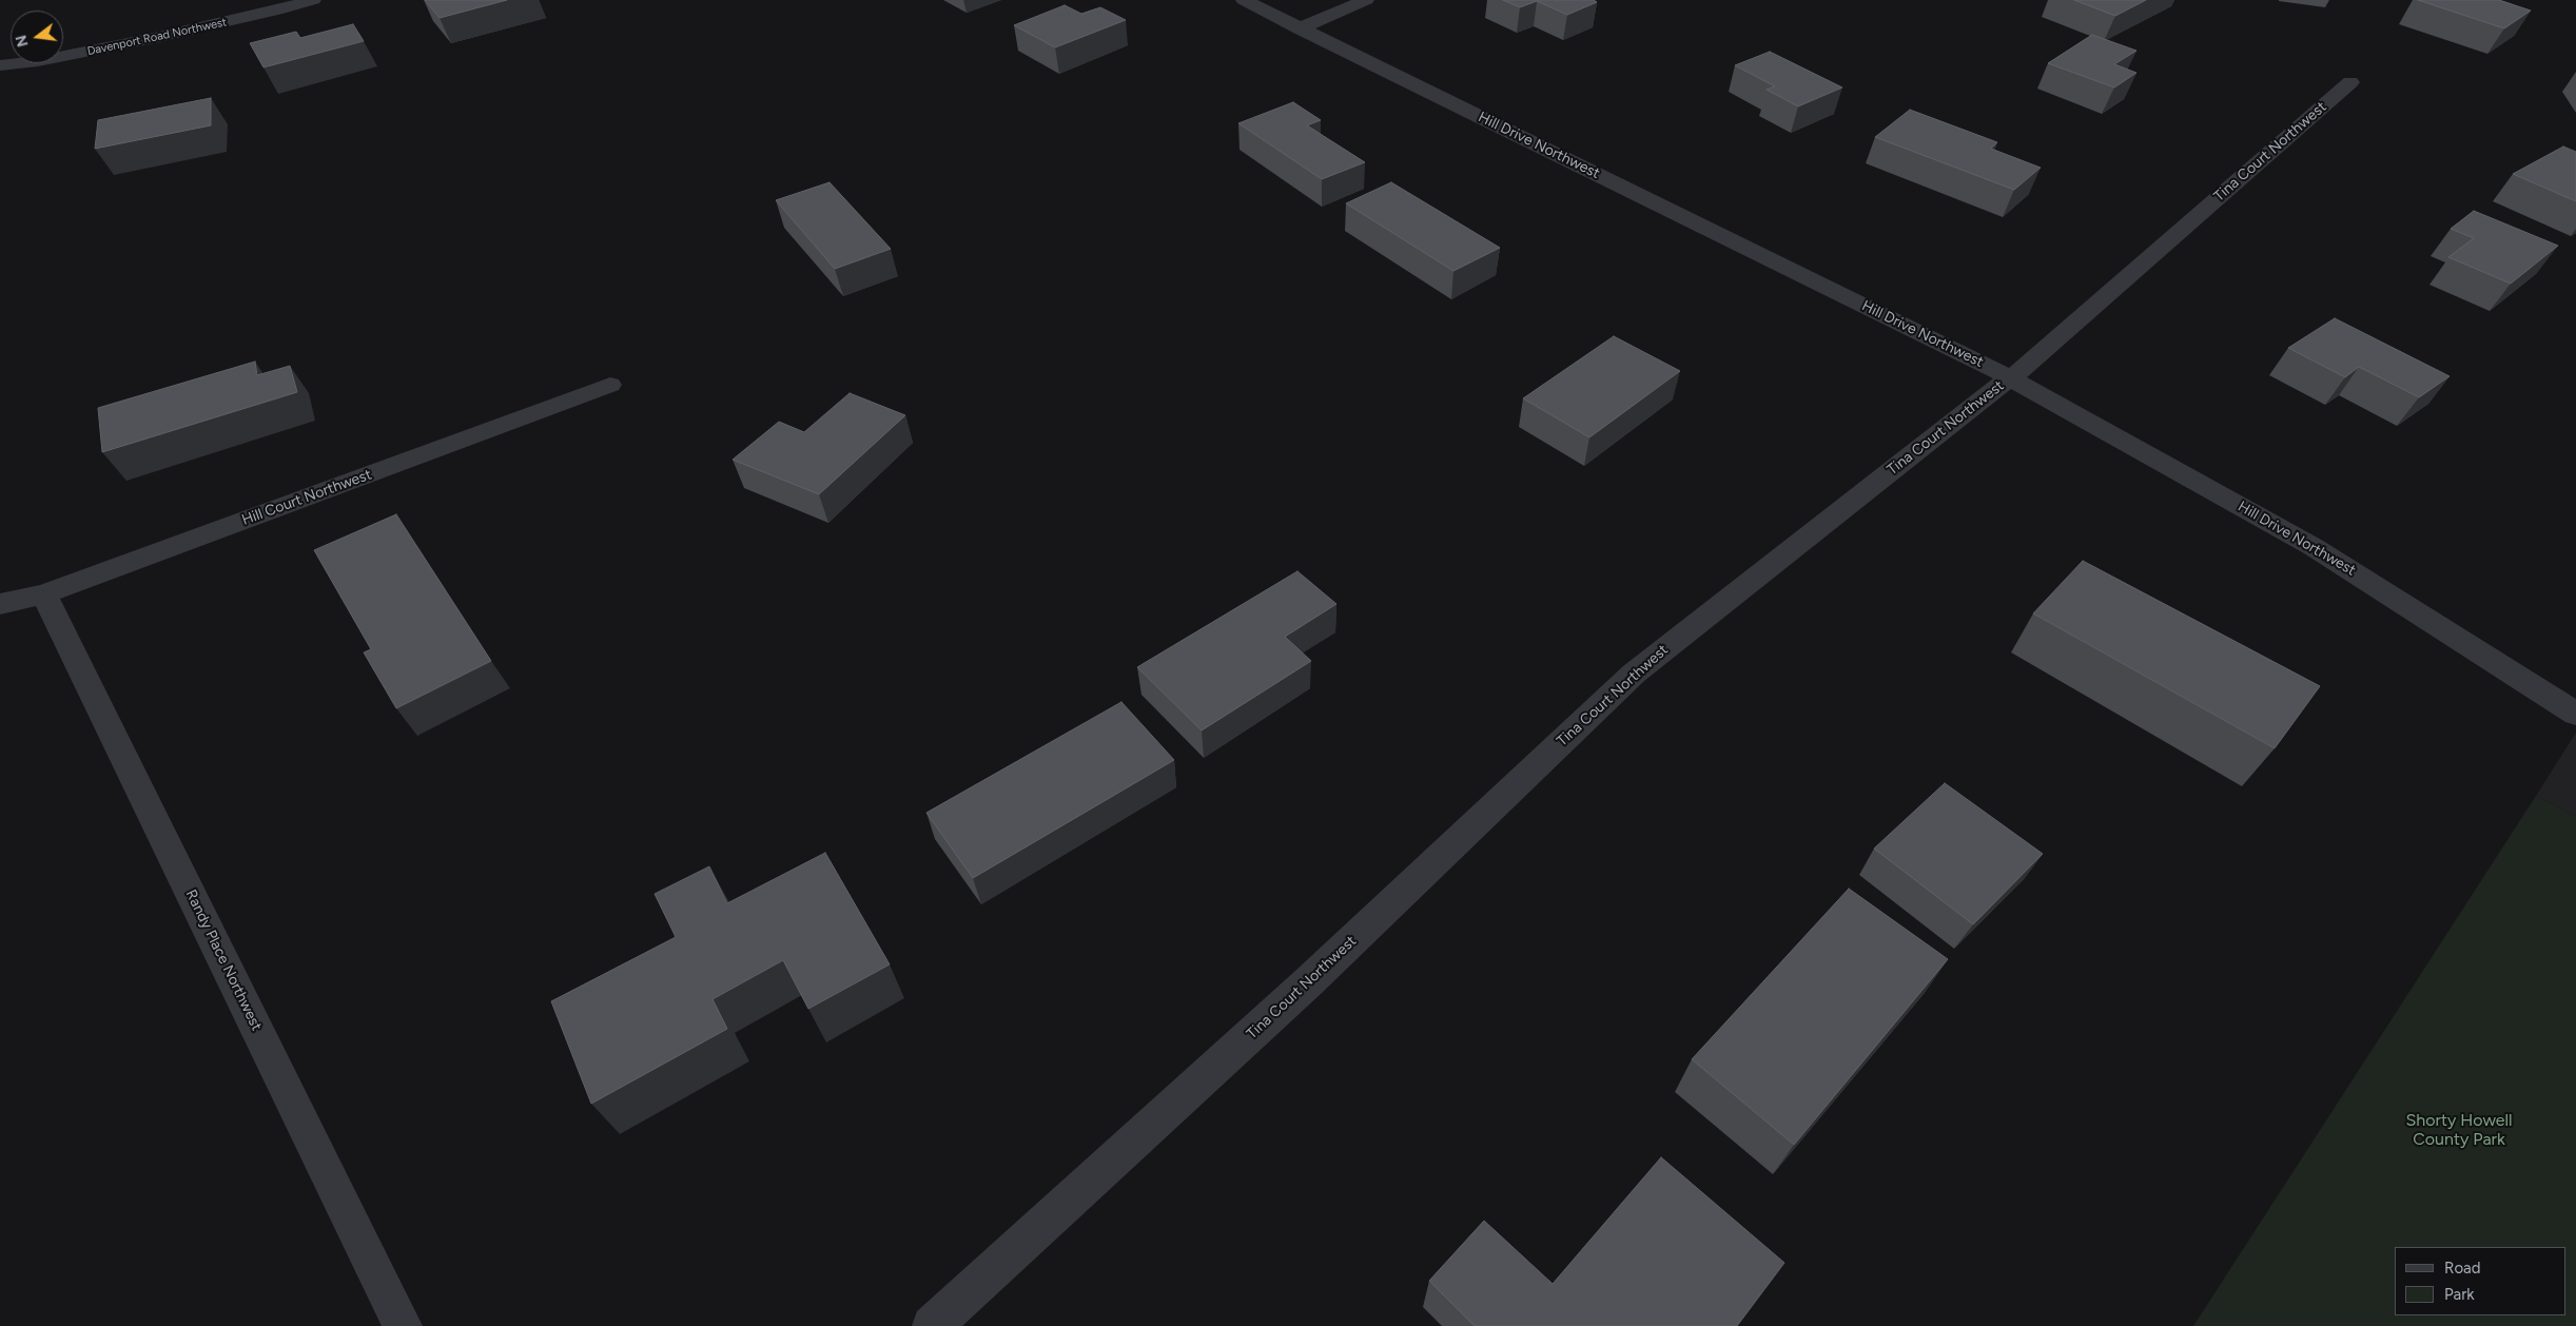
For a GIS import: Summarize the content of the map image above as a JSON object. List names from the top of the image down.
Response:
{
  "streets": {
    "street": [
      "Davenport Road Northwest",
      "Hill Drive Northwest",
      "Tina Court Northwest",
      "Hill Court Northwest",
      "Randy Place Northwest"
    ]
  },
  "crossings": [
    ["Hill Drive Northwest", "Tina Court Northwest"],
    ["Hill Court Northwest", "Randy Place Northwest"]
  ],
  "parks": ["Shorty Howell County Park"],
  "legend": ["Road", "Park"],
  "north": "left"
}
